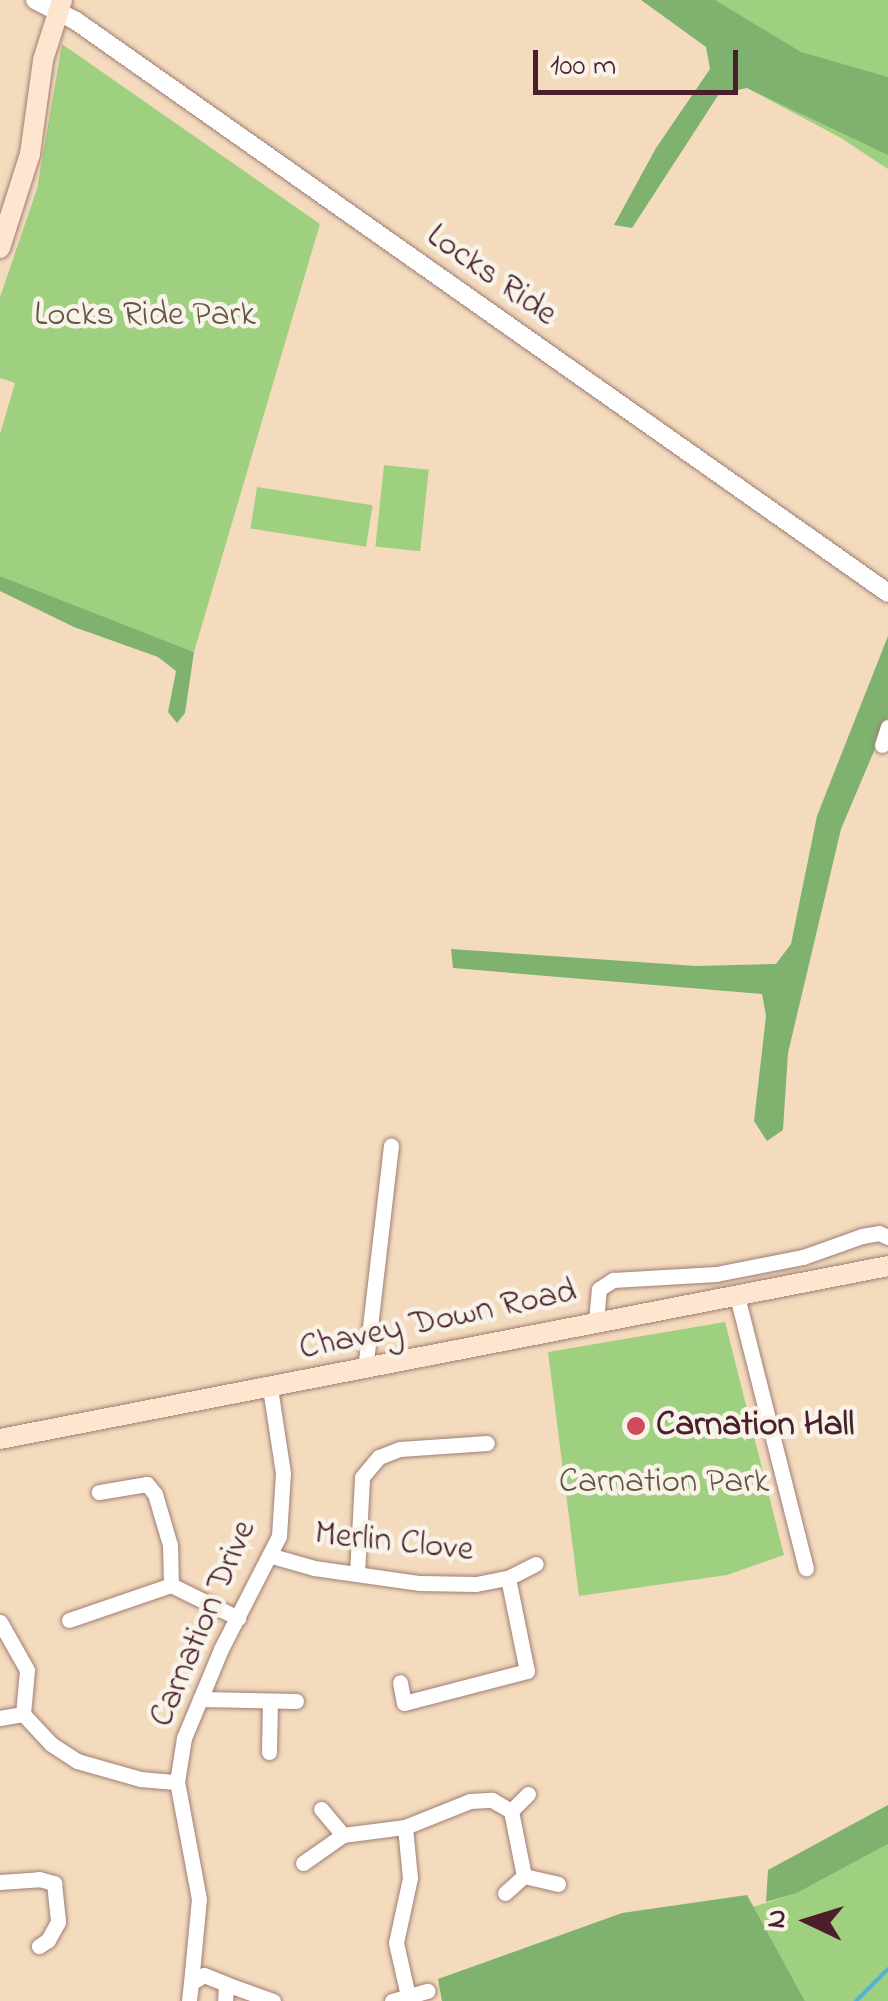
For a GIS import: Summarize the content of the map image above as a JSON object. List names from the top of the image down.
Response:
{
  "streets": {
    "main road": ["Chavey Down Road"],
    "street": ["Locks Ride", "Merlin Clove", "Carnation Drive"]
  },
  "crossings": [
    ["Chavey Down Road", "Carnation Drive"],
    ["Merlin Clove", "Carnation Drive"]
  ],
  "parks": ["Locks Ride Park", "Carnation Park"],
  "places": ["Carnation Hall"],
  "scale_bar": "100 m",
  "north": "left"
}
